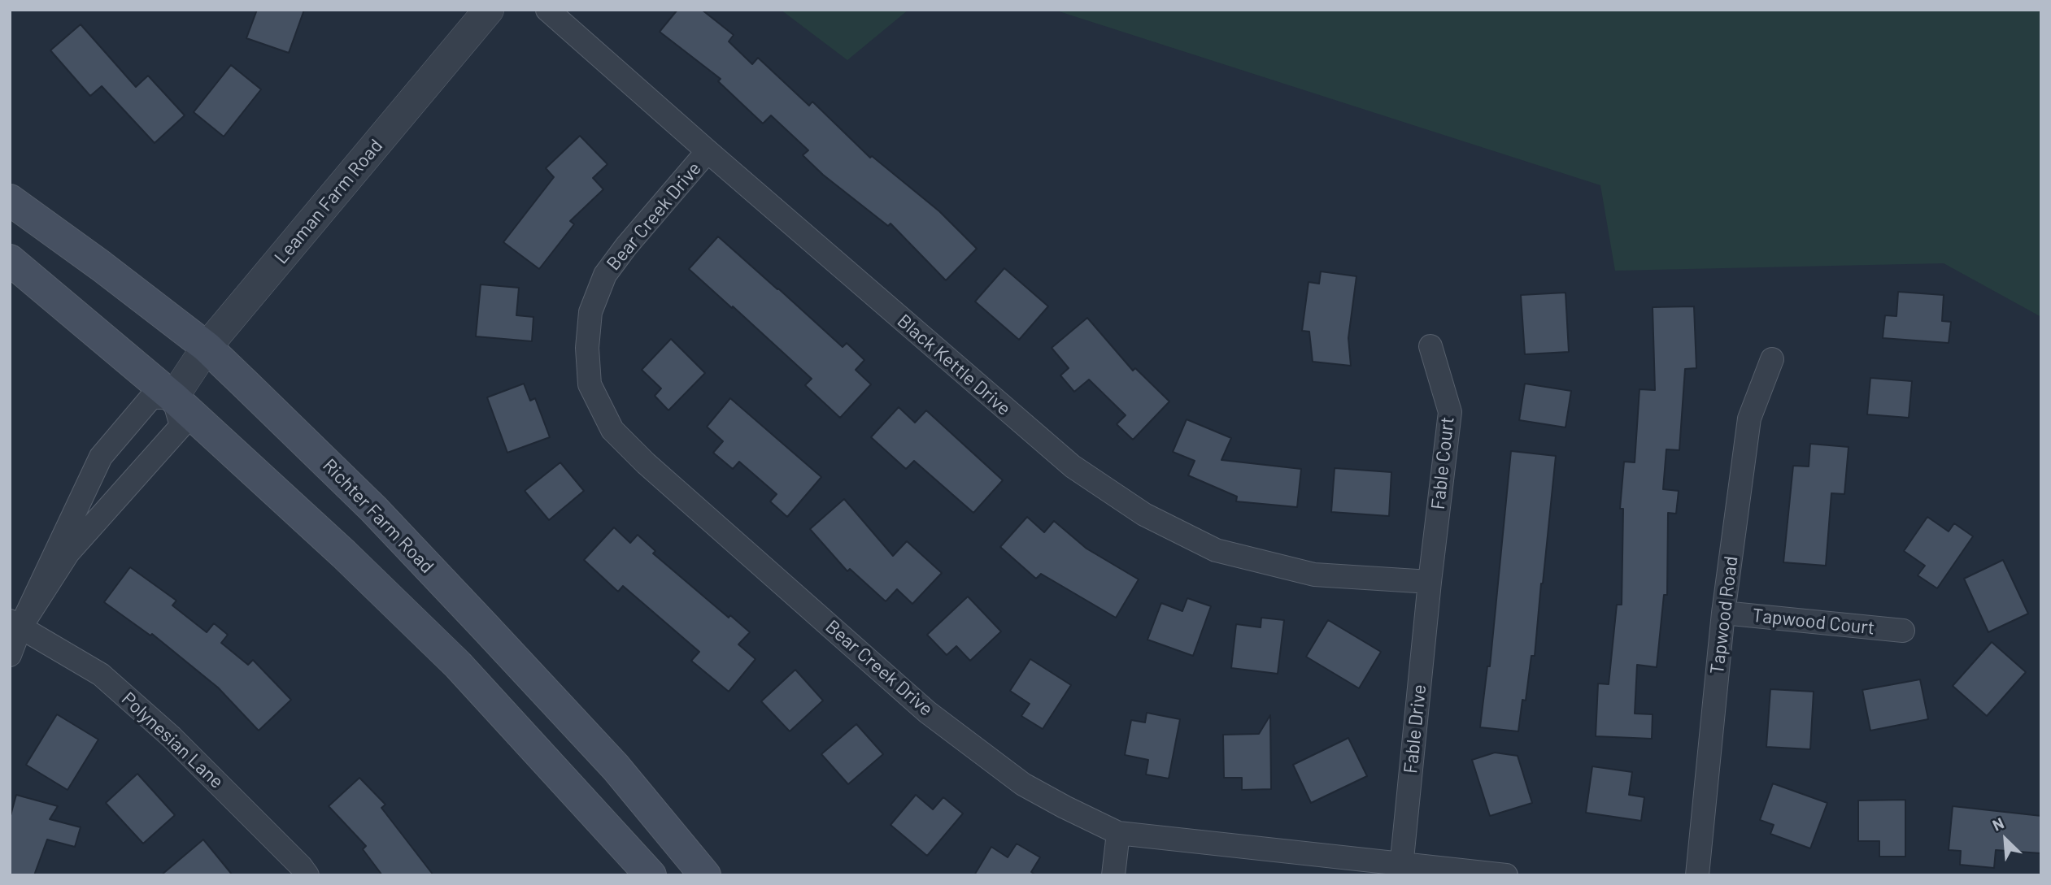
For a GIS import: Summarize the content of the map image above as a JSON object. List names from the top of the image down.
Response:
{
  "streets": {
    "main road": ["Richter Farm Road"],
    "street": [
      "Leaman Farm Road",
      "Bear Creek Drive",
      "Black Kettle Drive",
      "Fable Court",
      "Tapwood Road",
      "Tapwood Court",
      "Fable Drive",
      "Polynesian Lane"
    ]
  },
  "crossings": [
    ["Leaman Farm Road", "Richter Farm Road"],
    ["Bear Creek Drive", "Black Kettle Drive"],
    ["Bear Creek Drive", "Fable Drive"],
    ["Black Kettle Drive", "Fable Court"],
    ["Black Kettle Drive", "Fable Drive"],
    ["Fable Court", "Fable Drive"],
    ["Tapwood Road", "Tapwood Court"]
  ],
  "north": "top left"
}
